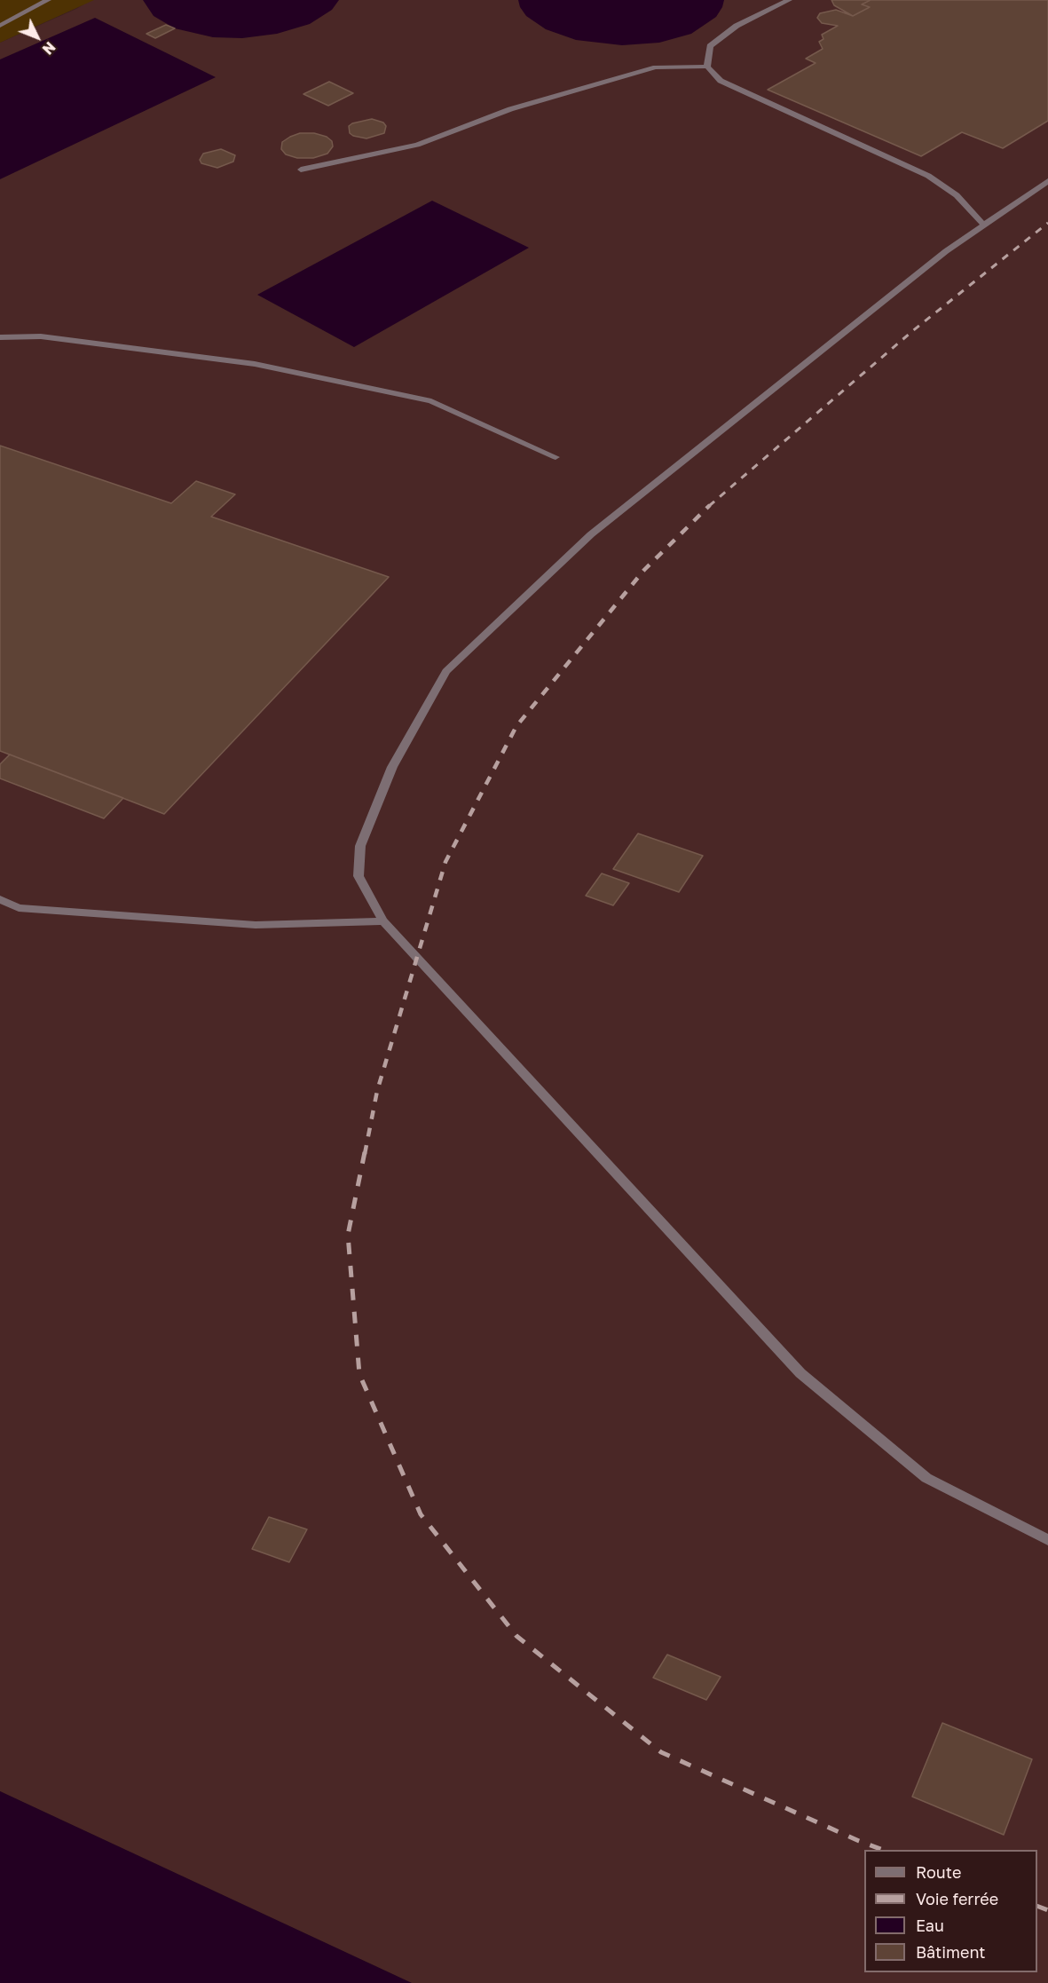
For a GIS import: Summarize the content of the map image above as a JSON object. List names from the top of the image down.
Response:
{
  "legend": [
    "Route",
    "Voie ferrée",
    "Eau",
    "Bâtiment"
  ],
  "north": "bottom right"
}
